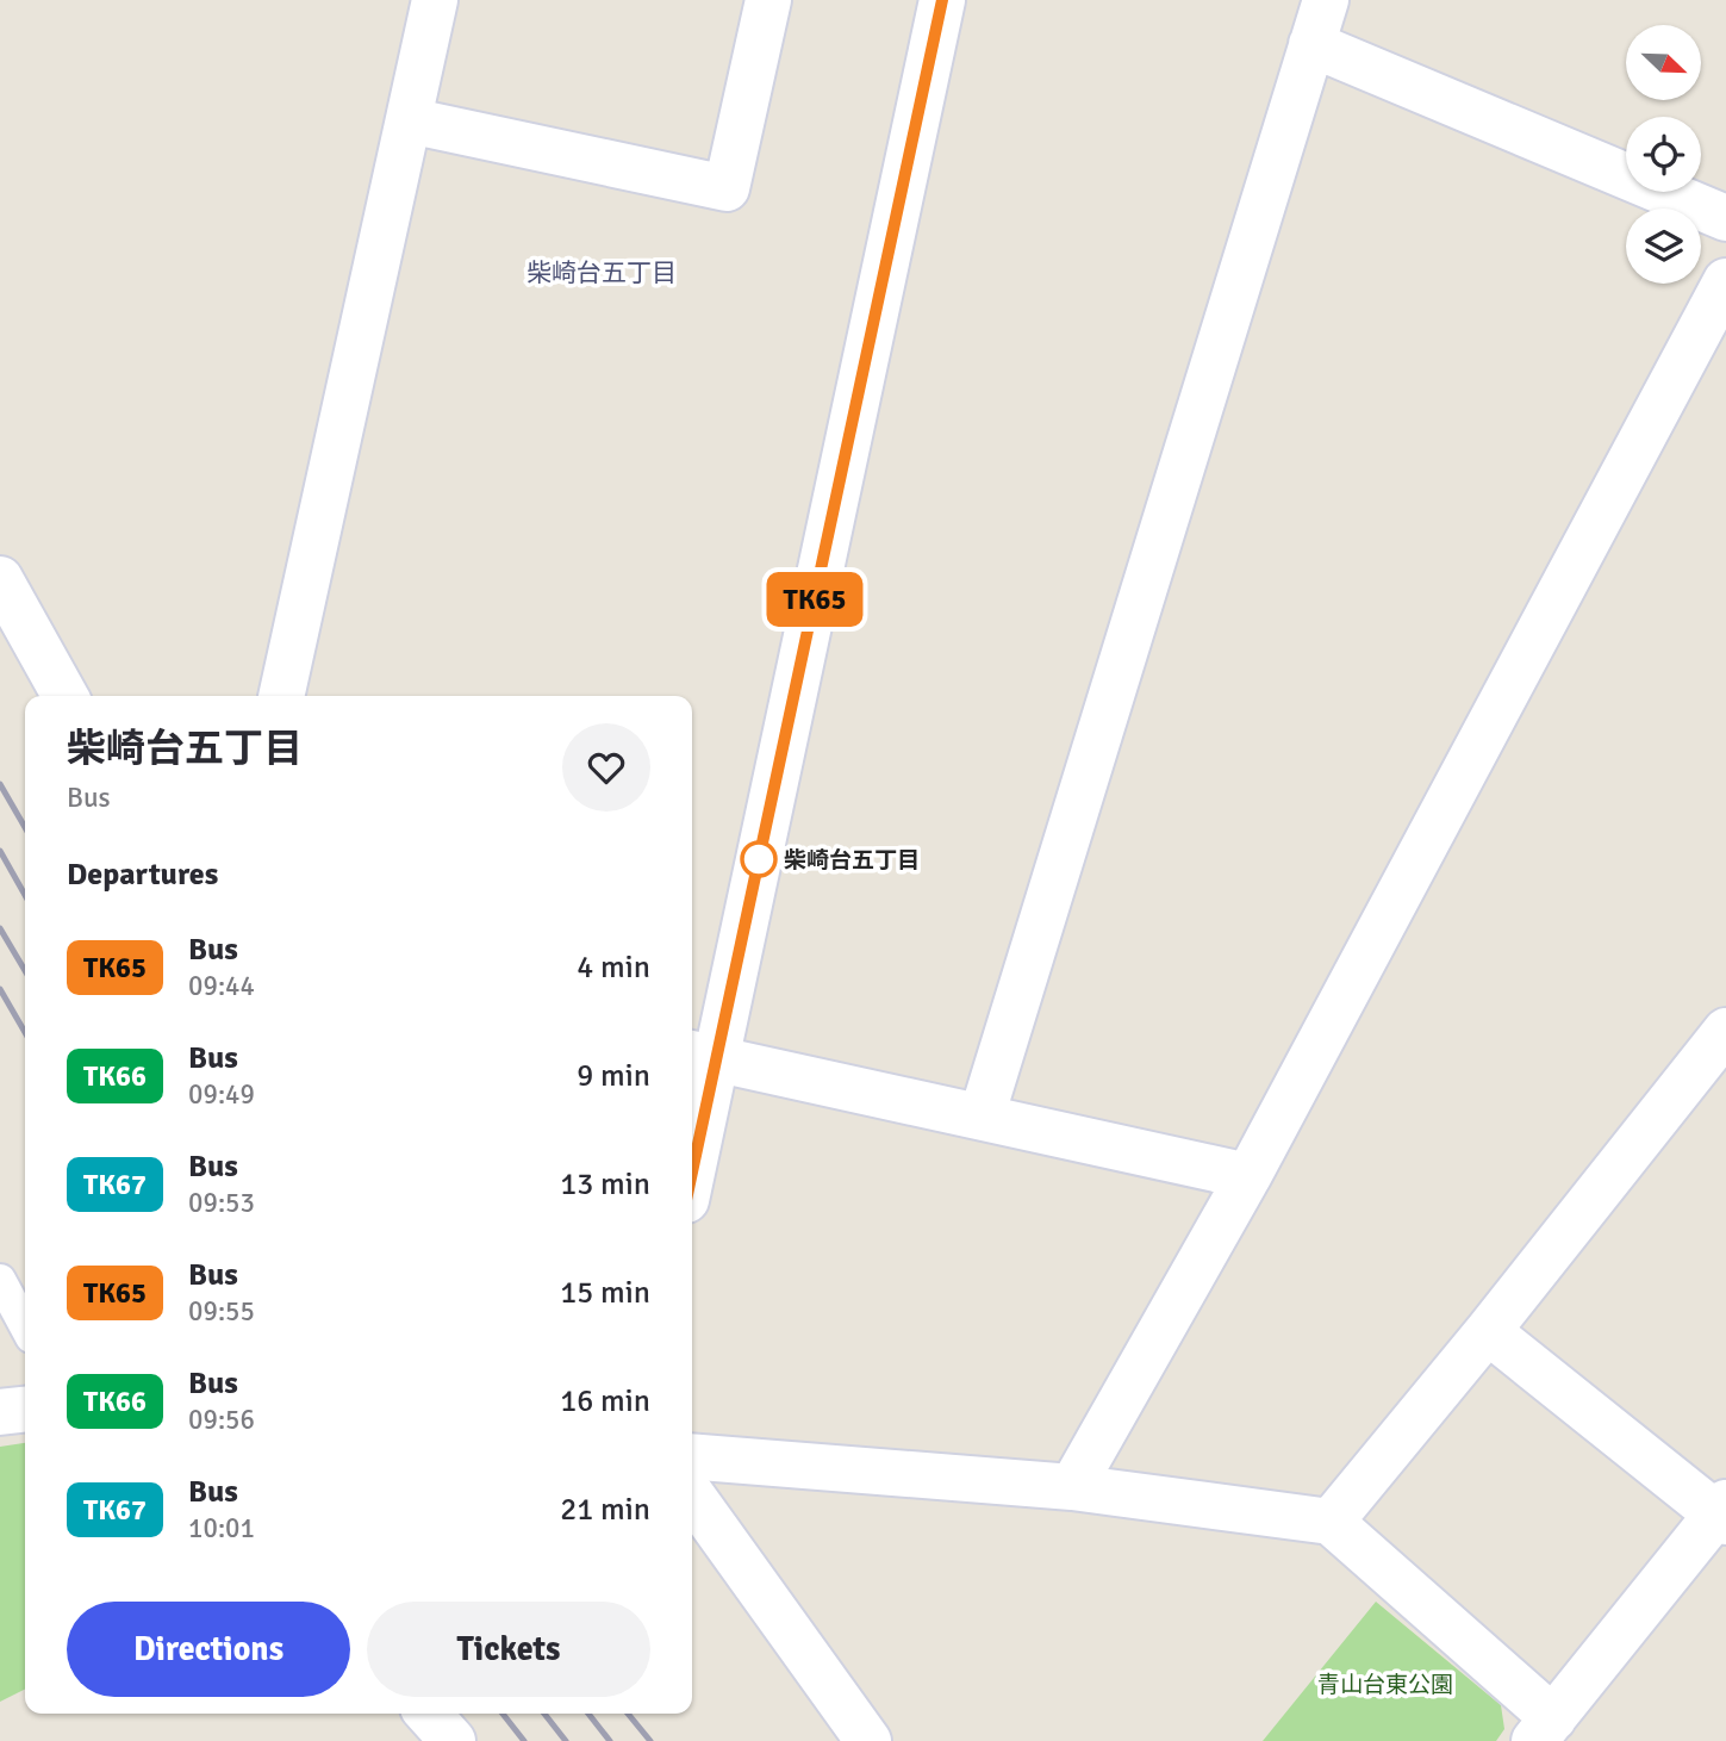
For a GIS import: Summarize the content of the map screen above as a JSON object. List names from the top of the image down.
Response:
{
  "districts": ["柴崎台五丁目"],
  "parks": ["青山台東公園"],
  "places": ["柴崎台五丁目"],
  "lines": ["bus line TK65"],
  "north": "bottom right",
  "page": {
    "on_map": "TK65",
    "heading": [
      ["柴崎台五丁目", "Bus"],
      "Departures"
    ],
    "list": [
      {
        "mark": "TK65",
        "name": "Bus",
        "note": "09:44",
        "value": "4 min"
      },
      {
        "mark": "TK66",
        "name": "Bus",
        "note": "09:49",
        "value": "9 min"
      },
      {
        "mark": "TK67",
        "name": "Bus",
        "note": "09:53",
        "value": "13 min"
      },
      {
        "mark": "TK65",
        "name": "Bus",
        "note": "09:55",
        "value": "15 min"
      },
      {
        "mark": "TK66",
        "name": "Bus",
        "note": "09:56",
        "value": "16 min"
      },
      {
        "mark": "TK67",
        "name": "Bus",
        "note": "10:01",
        "value": "21 min"
      }
    ],
    "buttons": ["Directions", "Tickets"]
  }
}
